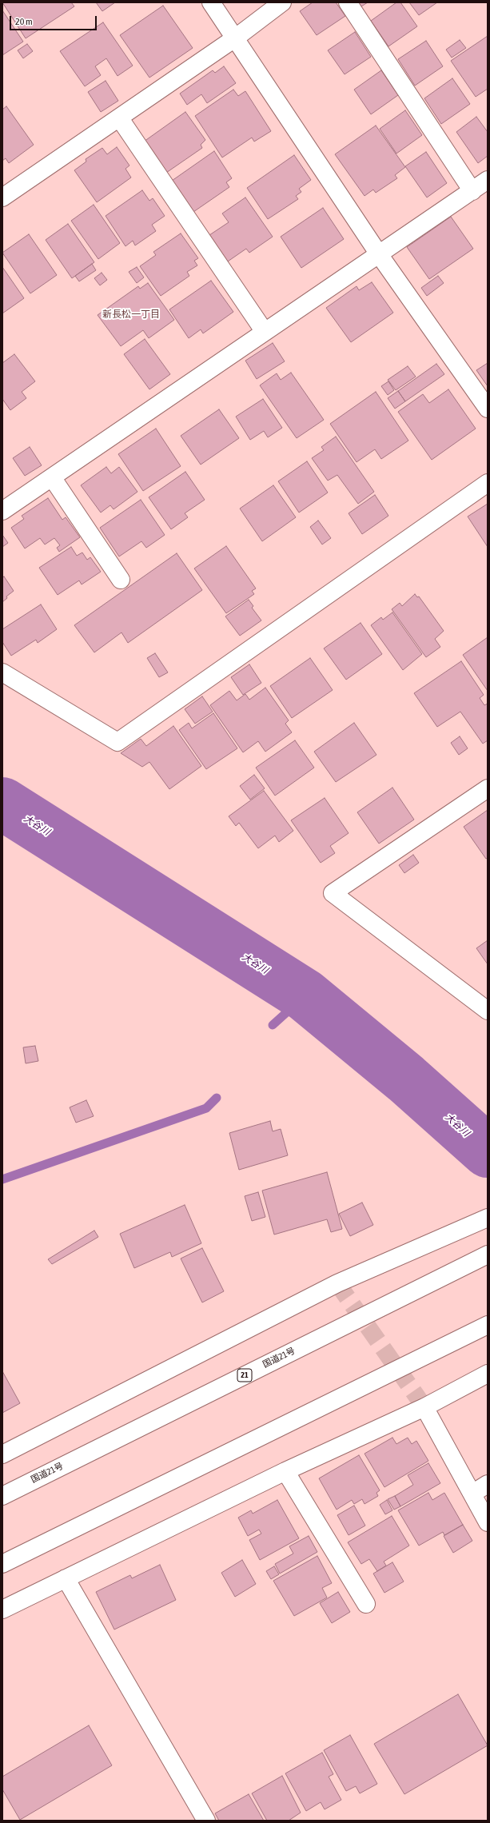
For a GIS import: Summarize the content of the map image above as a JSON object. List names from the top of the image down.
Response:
{
  "streets": {
    "main road": ["国道21号", "21"]
  },
  "districts": ["新長松一丁目"],
  "water": ["大谷川"],
  "scale_bar": "20 m"
}
